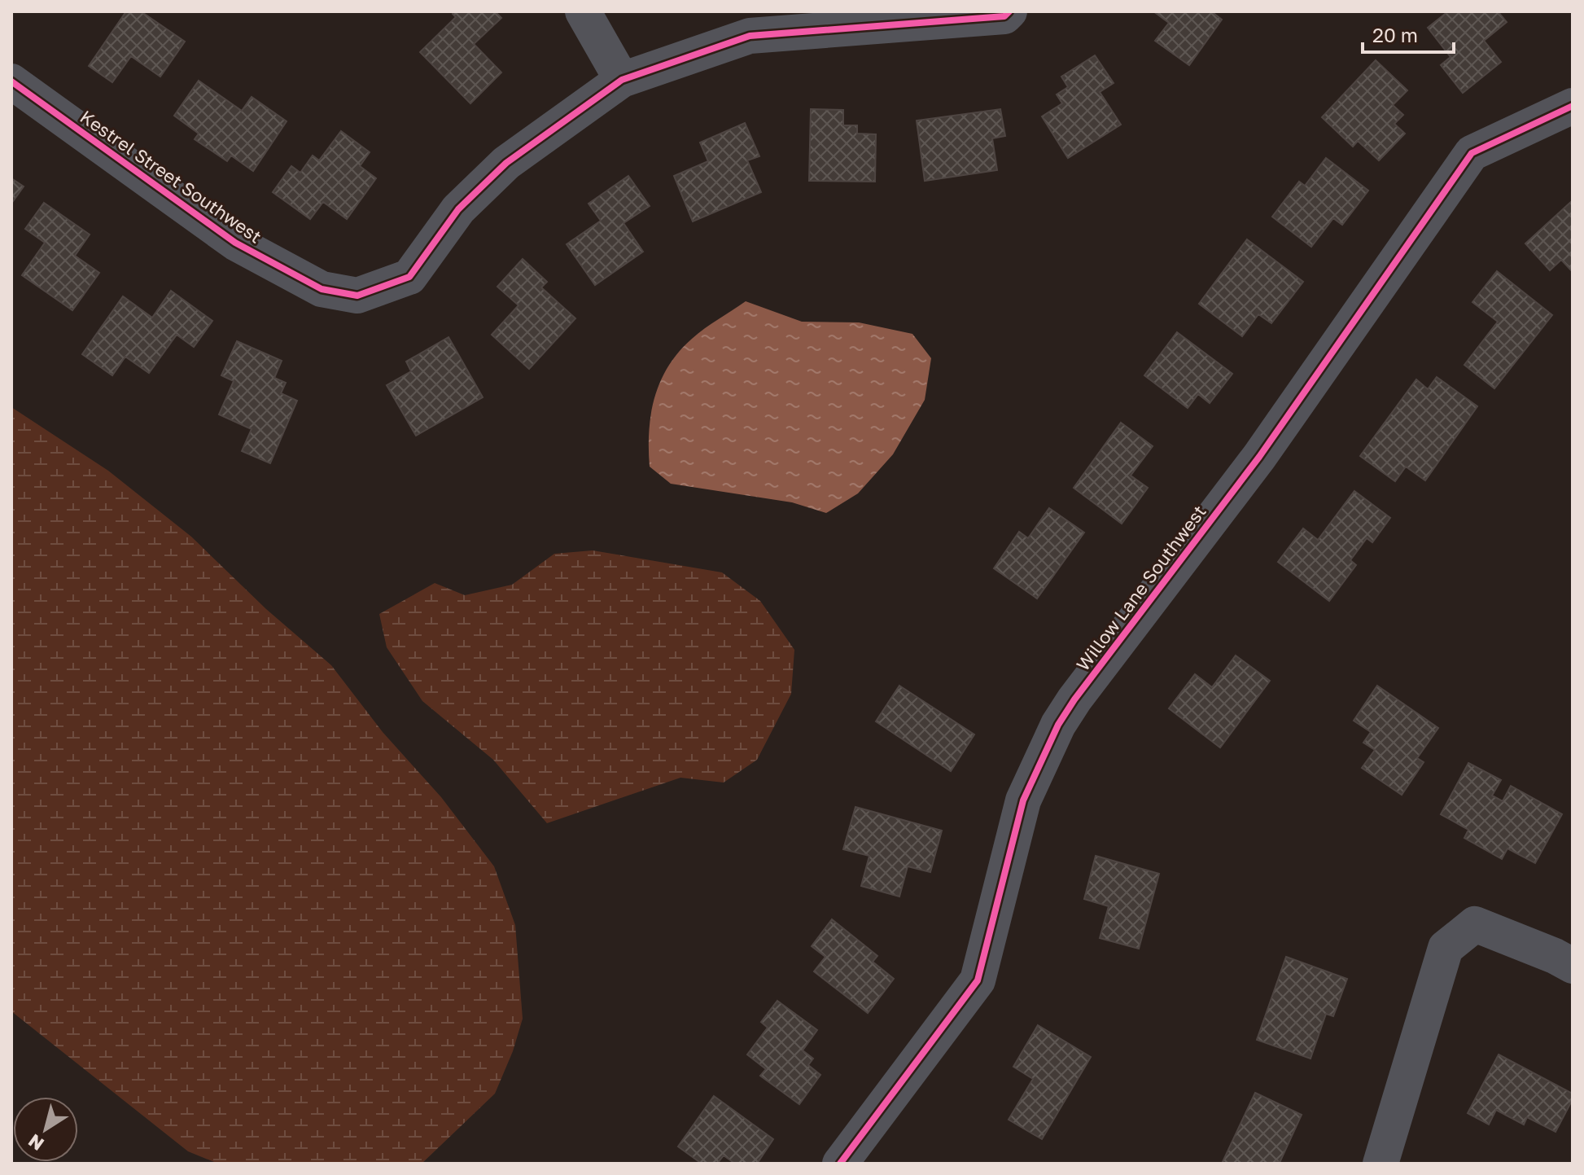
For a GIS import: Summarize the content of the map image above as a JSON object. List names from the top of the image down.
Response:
{
  "streets": {
    "street": ["Kestrel Street Southwest", "Willow Lane Southwest"]
  },
  "scale_bar": "20 m",
  "north": "bottom left"
}
